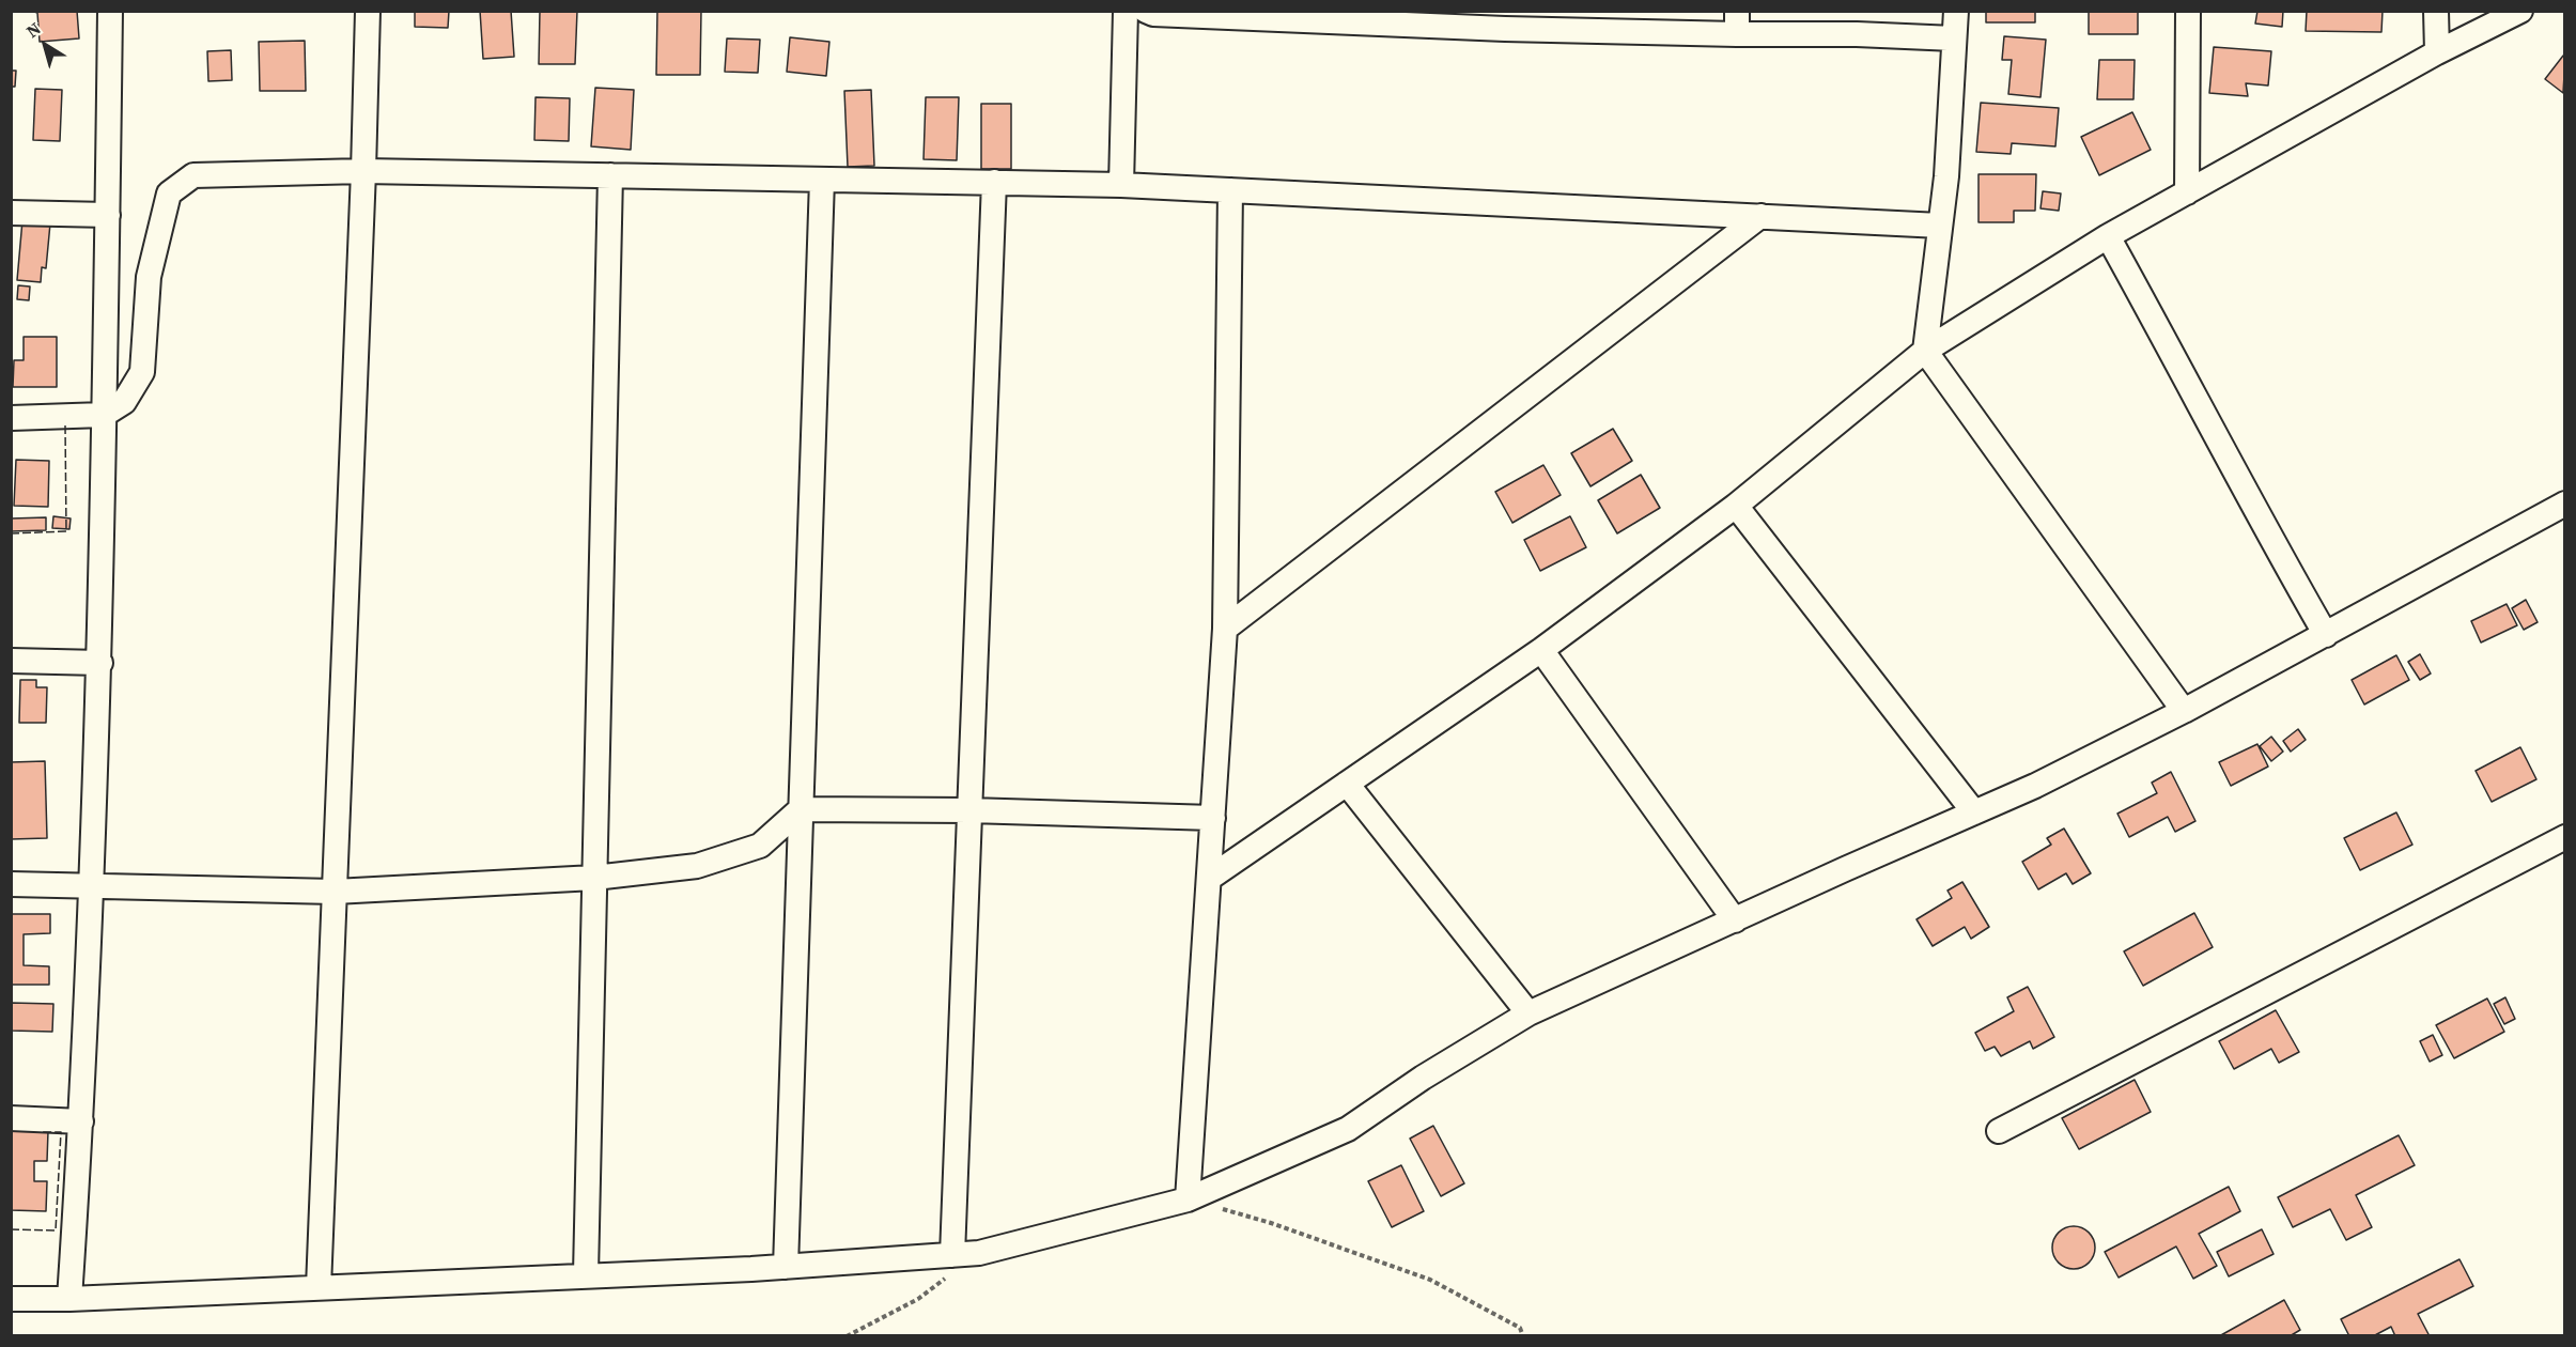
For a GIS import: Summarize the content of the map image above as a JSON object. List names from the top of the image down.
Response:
{
  "north": "top left"
}
